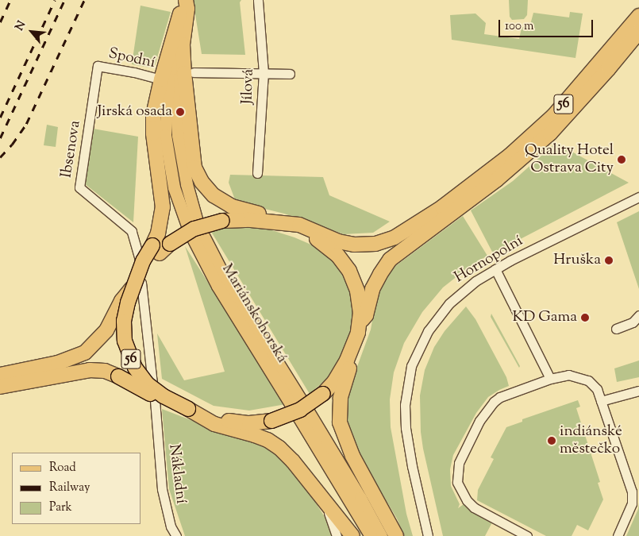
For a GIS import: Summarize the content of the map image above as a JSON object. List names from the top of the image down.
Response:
{
  "streets": {
    "highway": ["56"],
    "main road": ["Mariánskohorská"],
    "street": [
      "Spodní",
      "Jílová",
      "Ibsenova",
      "Hornopolní",
      "Nákladní"
    ]
  },
  "crossings": [
    ["Spodní", "Ibsenova"]
  ],
  "places": [
    "Jirská osada",
    "Quality Hotel Ostrava City",
    "Hruška",
    "KD Gama",
    "indiánské městečko"
  ],
  "legend": ["Road", "Railway", "Park"],
  "scale_bar": "100 m",
  "north": "top left"
}
